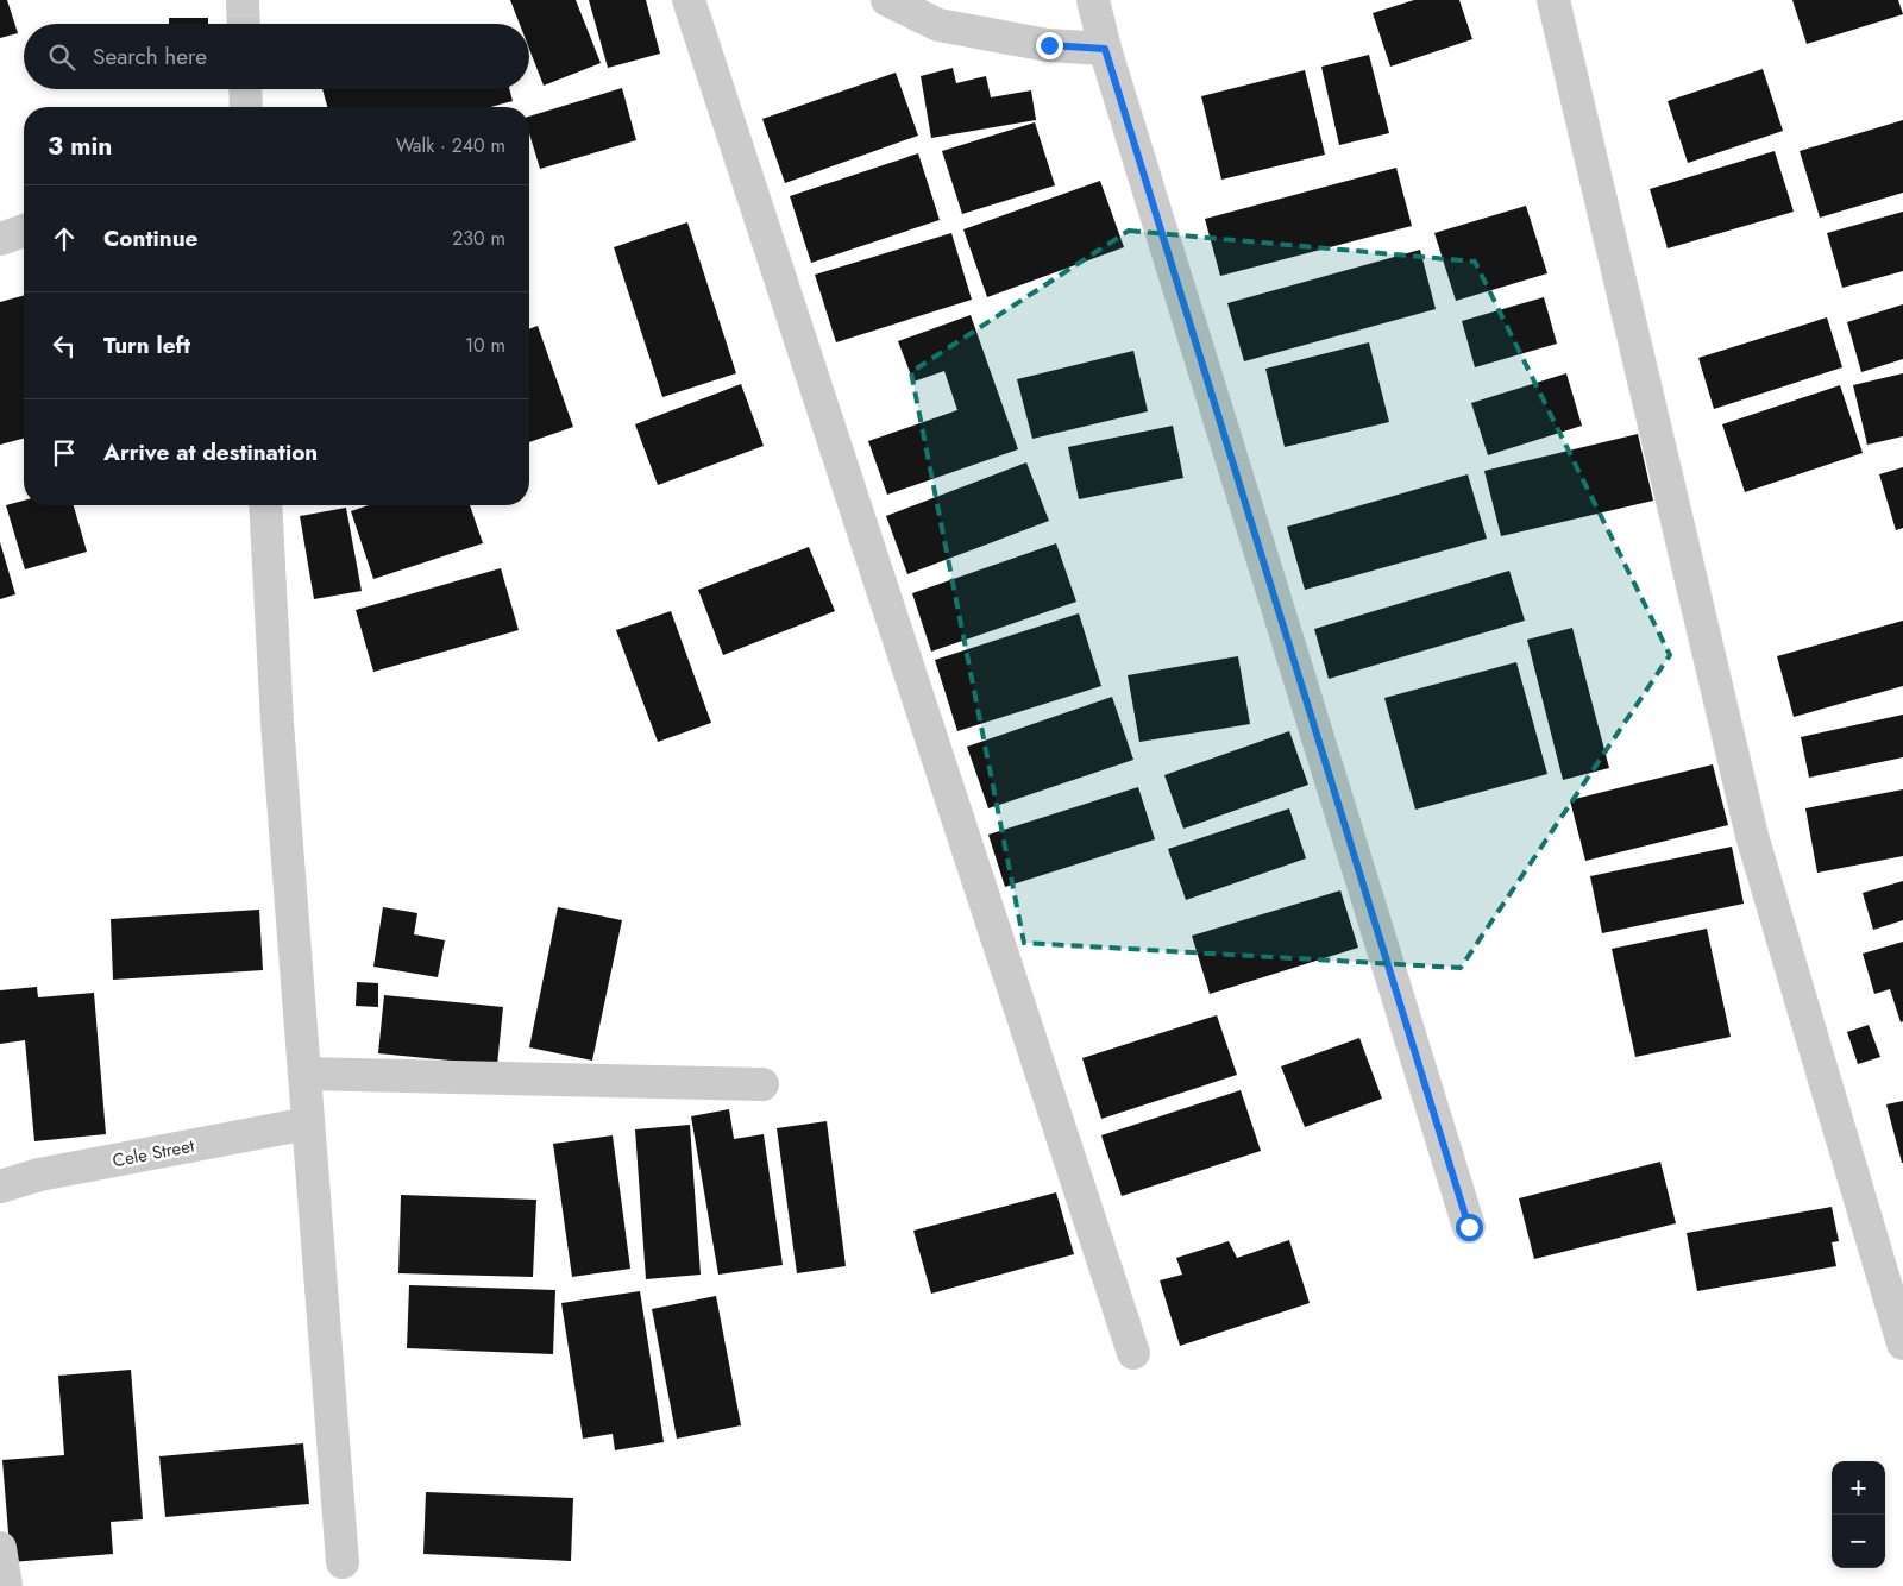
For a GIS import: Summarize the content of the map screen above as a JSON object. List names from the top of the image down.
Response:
{
  "streets": {
    "street": ["Cele Street"]
  },
  "page": {
    "search": "Search here",
    "heading": ["3 min", "Walk · 240 m"],
    "list": [
      ["Continue", "230 m"],
      ["Turn left", "10 m"],
      "Arrive at destination"
    ],
    "map_buttons": ["+", "−"]
  }
}
